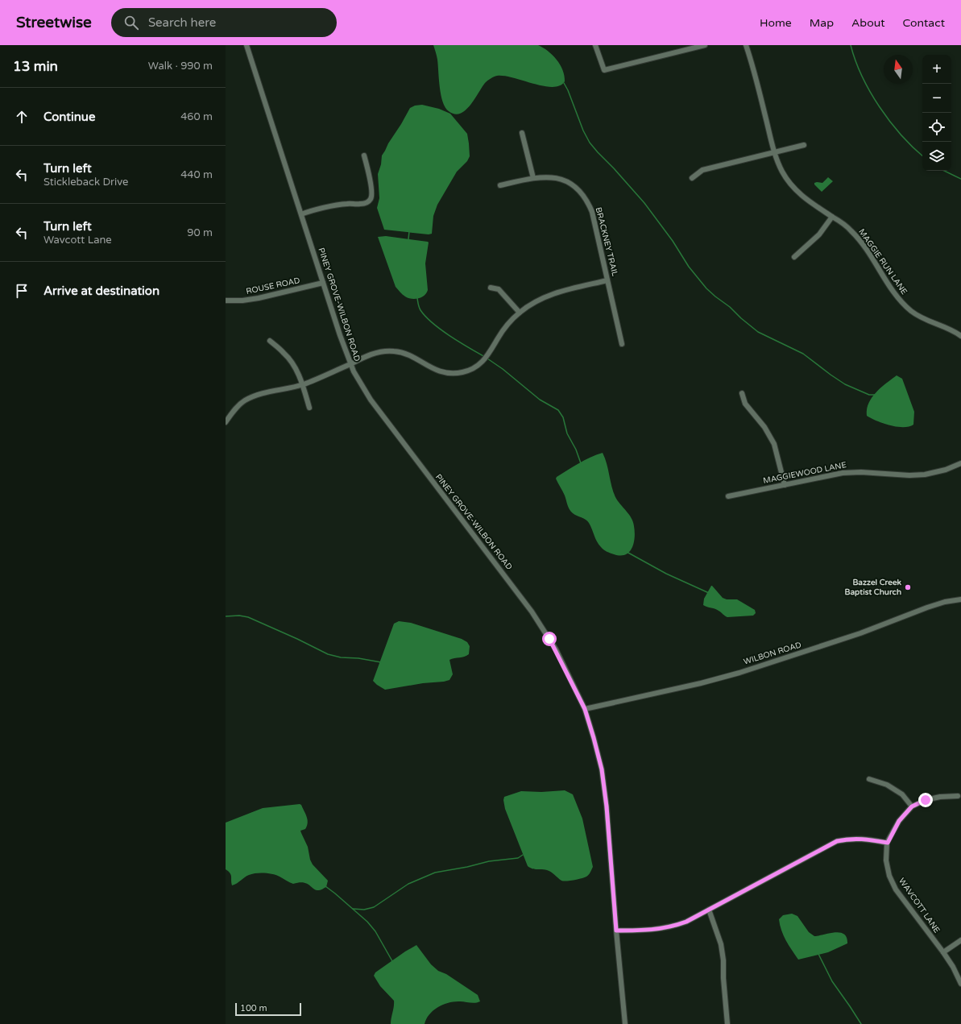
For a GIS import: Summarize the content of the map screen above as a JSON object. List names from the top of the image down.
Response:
{
  "streets": {
    "street": [
      "BRACKNEY TRAIL",
      "MAGGIE RUN LANE",
      "ROUSE ROAD",
      "PINEY GROVE-WILBON ROAD",
      "MAGGIEWOOD LANE",
      "WILBON ROAD",
      "WAVCOTT LANE"
    ]
  },
  "crossings": [
    ["ROUSE ROAD", "PINEY GROVE-WILBON ROAD"],
    ["PINEY GROVE-WILBON ROAD", "WILBON ROAD"]
  ],
  "places": ["Bazzel Creek Baptist Church"],
  "scale_bar": "100 m",
  "north": "top",
  "page": {
    "header": "Streetwise",
    "search": "Search here",
    "nav": [
      "Home",
      "Map",
      "About",
      "Contact"
    ],
    "heading": ["13 min", "Walk · 990 m"],
    "map_buttons": ["+", "−"],
    "list": [
      ["Continue", "460 m"],
      ["Turn left", "Stickleback Drive", "440 m"],
      ["Turn left", "Wavcott Lane", "90 m"],
      "Arrive at destination"
    ],
    "scale": "100 m"
  }
}
